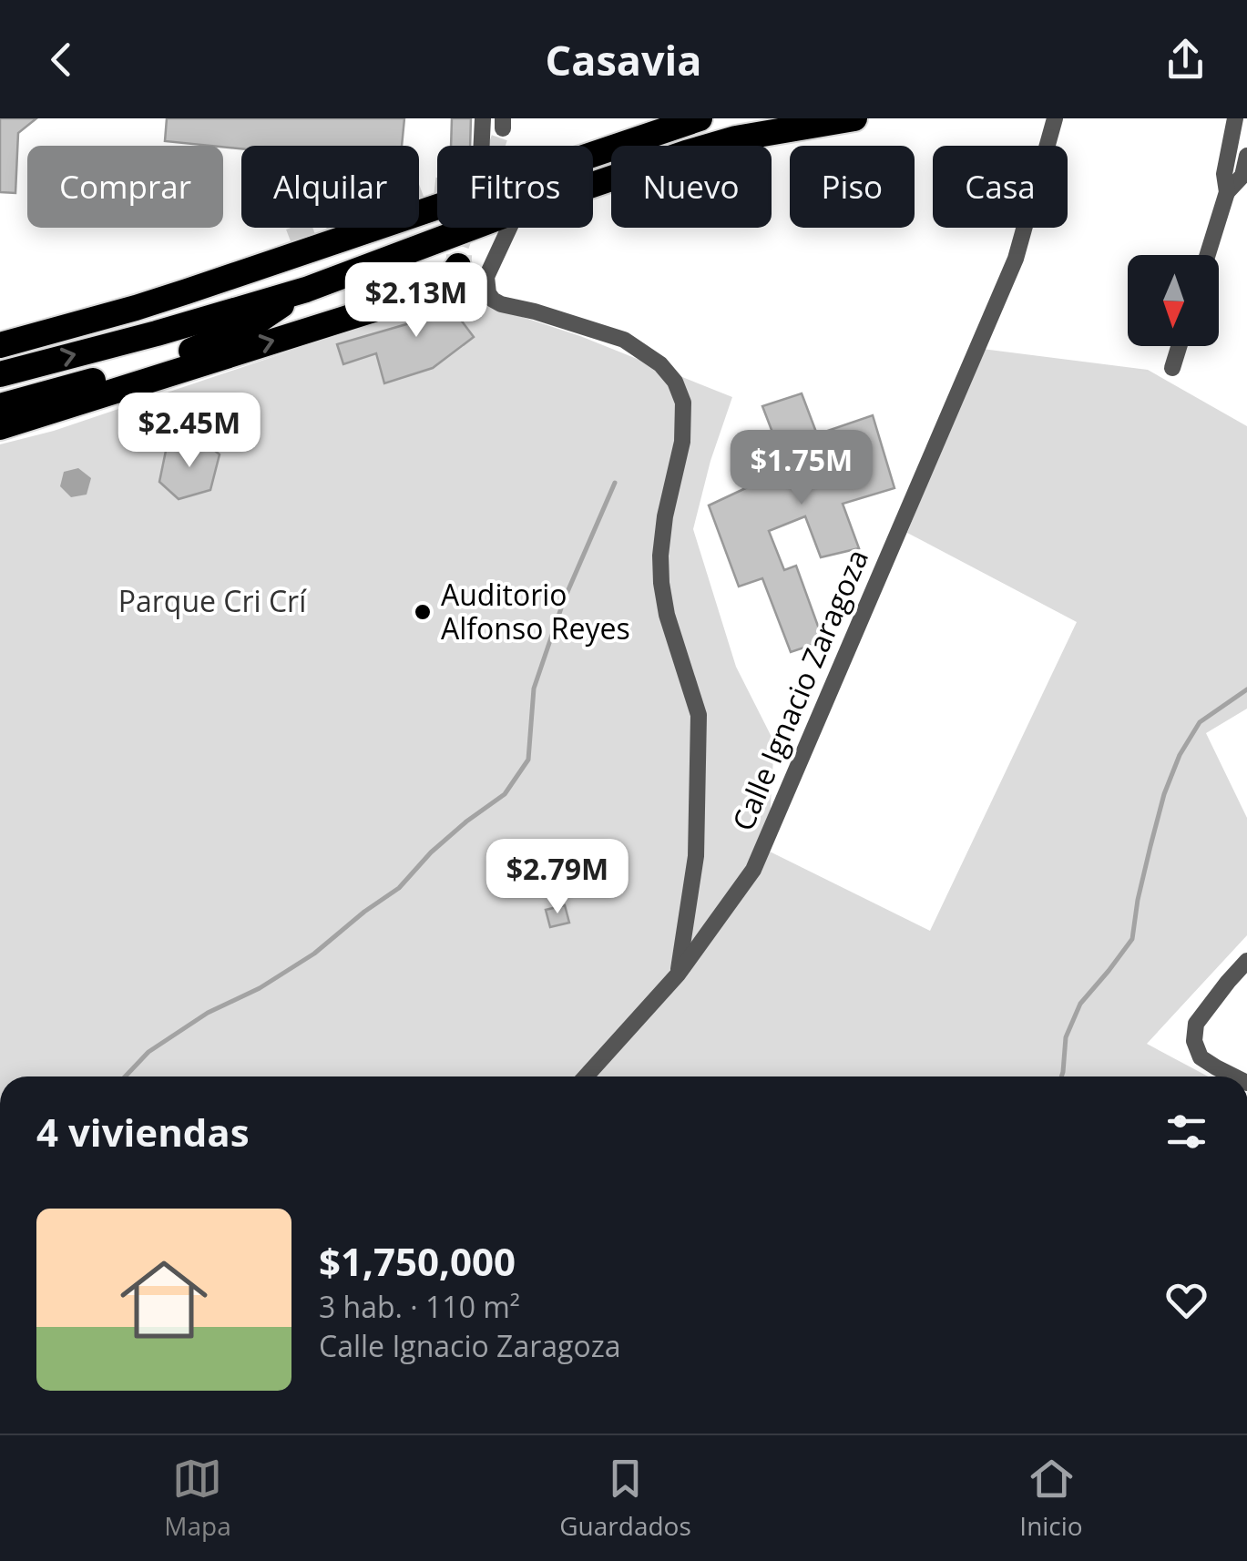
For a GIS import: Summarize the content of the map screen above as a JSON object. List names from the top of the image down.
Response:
{
  "streets": {
    "street": ["Calle Ignacio Zaragoza"]
  },
  "parks": ["Parque Cri Crí"],
  "places": ["Auditorio Alfonso Reyes"],
  "north": "bottom",
  "page": {
    "header": "Casavia",
    "chip": [
      "Comprar",
      "Alquilar",
      "Filtros",
      "Nuevo",
      "Piso",
      "Casa"
    ],
    "price": [
      "$2.13M",
      "$2.45M",
      "$1.75M",
      "$2.79M"
    ],
    "heading": "4 viviendas",
    "list": [
      {
        "name": "$1,750,000",
        "note": "3 hab. · 110 m² · Calle Ignacio Zaragoza"
      }
    ],
    "tabs": ["Mapa", "Guardados", "Inicio"]
  }
}
